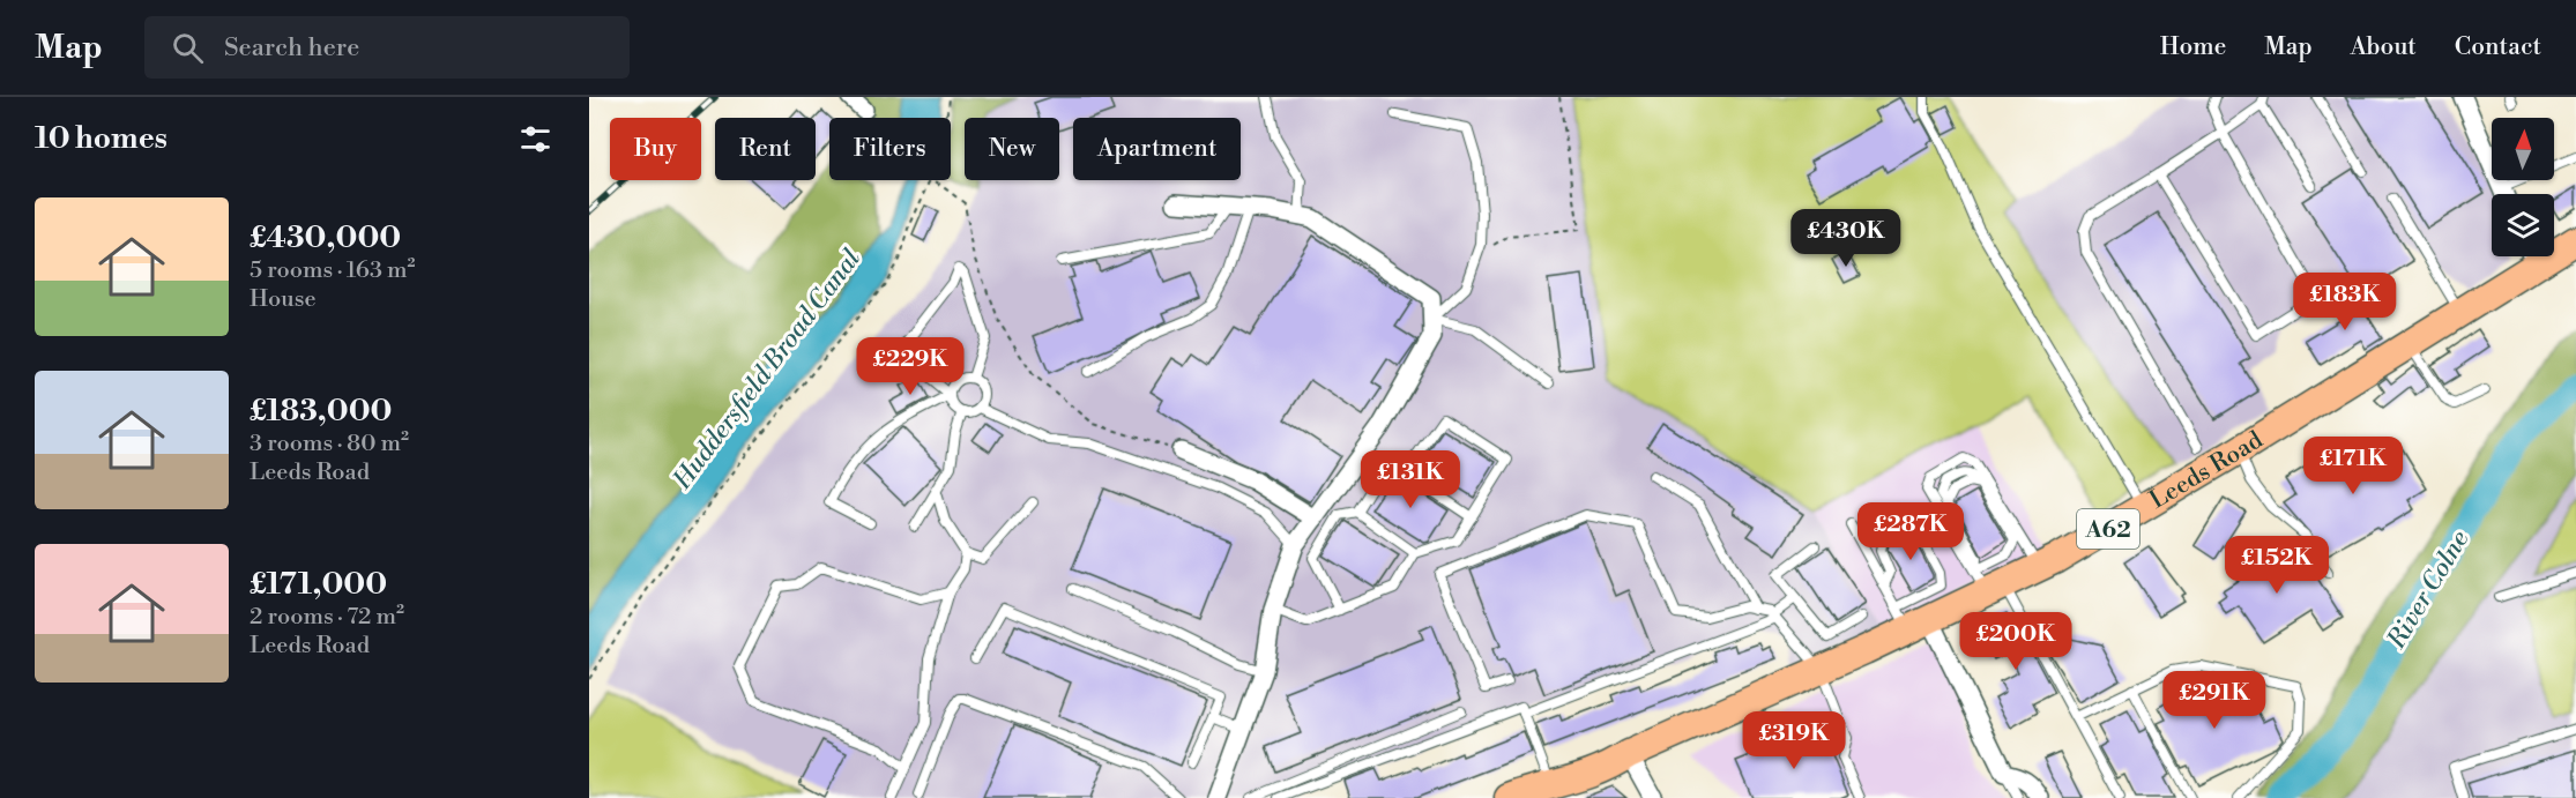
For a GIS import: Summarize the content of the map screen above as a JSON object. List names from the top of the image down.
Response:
{
  "streets": {
    "main road": ["Leeds Road", "A62"]
  },
  "water": ["Huddersfield Broad Canal", "River Colne"],
  "north": "top",
  "page": {
    "header": "Map",
    "search": "Search here",
    "nav": [
      "Home",
      "Map",
      "About",
      "Contact"
    ],
    "heading": "10 homes",
    "chip": [
      "Buy",
      "Rent",
      "Filters",
      "New",
      "Apartment"
    ],
    "list": [
      {
        "name": "£430,000",
        "note": "5 rooms · 163 m² · House"
      },
      {
        "name": "£183,000",
        "note": "3 rooms · 80 m² · Leeds Road"
      },
      {
        "name": "£171,000",
        "note": "2 rooms · 72 m² · Leeds Road"
      }
    ],
    "price": [
      "£430K",
      "£183K",
      "£229K",
      "£171K",
      "£131K",
      "£287K",
      "£152K",
      "£200K",
      "£291K",
      "£319K"
    ]
  }
}
